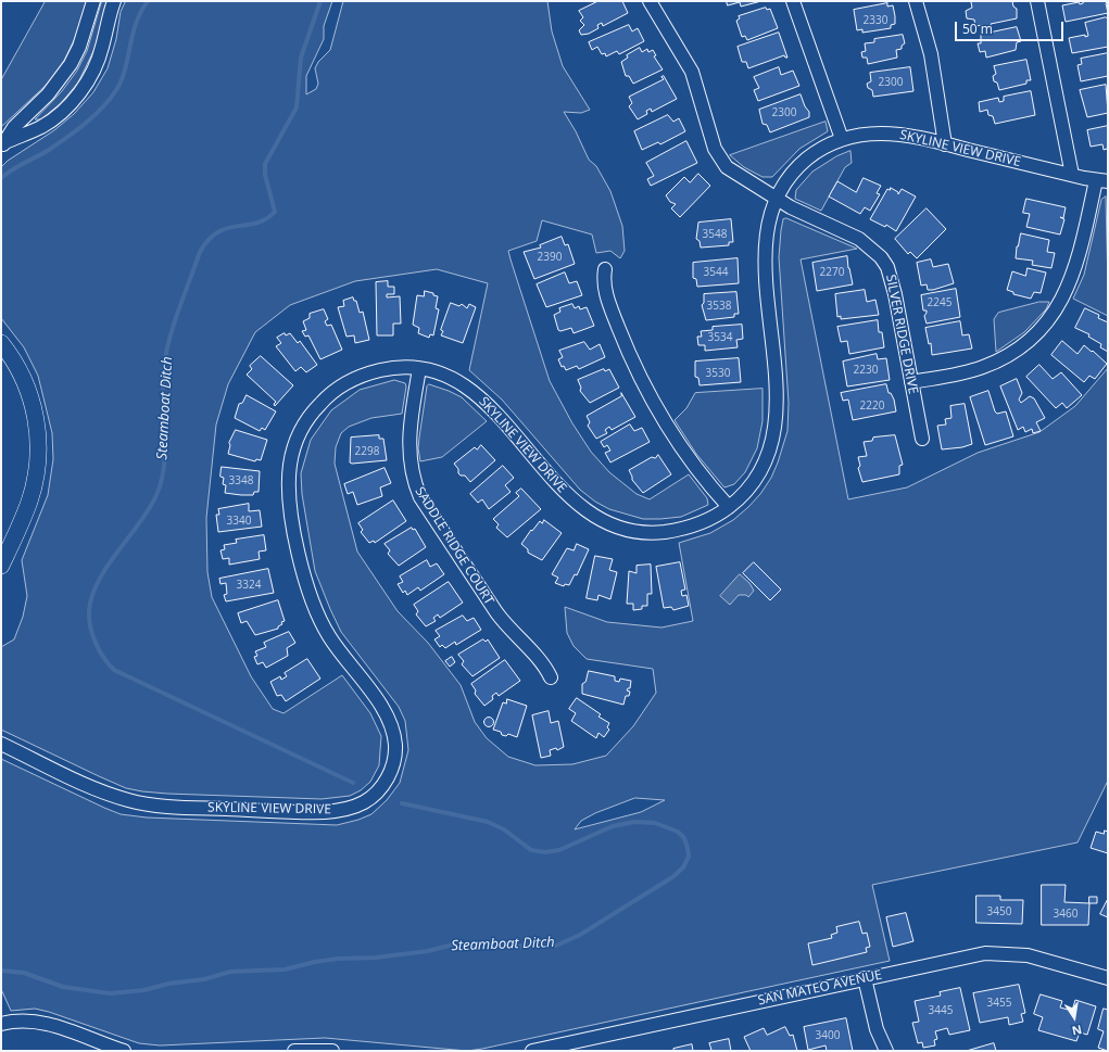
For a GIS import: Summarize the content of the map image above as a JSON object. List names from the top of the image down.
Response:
{
  "streets": {
    "street": [
      "SKYLINE VIEW DRIVE",
      "SILVER RIDGE DRIVE",
      "SADDLE RIDGE COURT",
      "SAN MATEO AVENUE"
    ]
  },
  "crossings": [
    ["SKYLINE VIEW DRIVE", "SILVER RIDGE DRIVE"],
    ["SKYLINE VIEW DRIVE", "SADDLE RIDGE COURT"]
  ],
  "water": ["Steamboat Ditch"],
  "house_numbers": [
    "2330",
    "2300",
    "2300",
    "3548",
    "2390",
    "3544",
    "2270",
    "2245",
    "3538",
    "3534",
    "2230",
    "3530",
    "2220",
    "2298",
    "3348",
    "3340",
    "3324",
    "3450",
    "3460",
    "3455",
    "3445",
    "3400"
  ],
  "scale_bar": "50 m",
  "north": "bottom"
}
